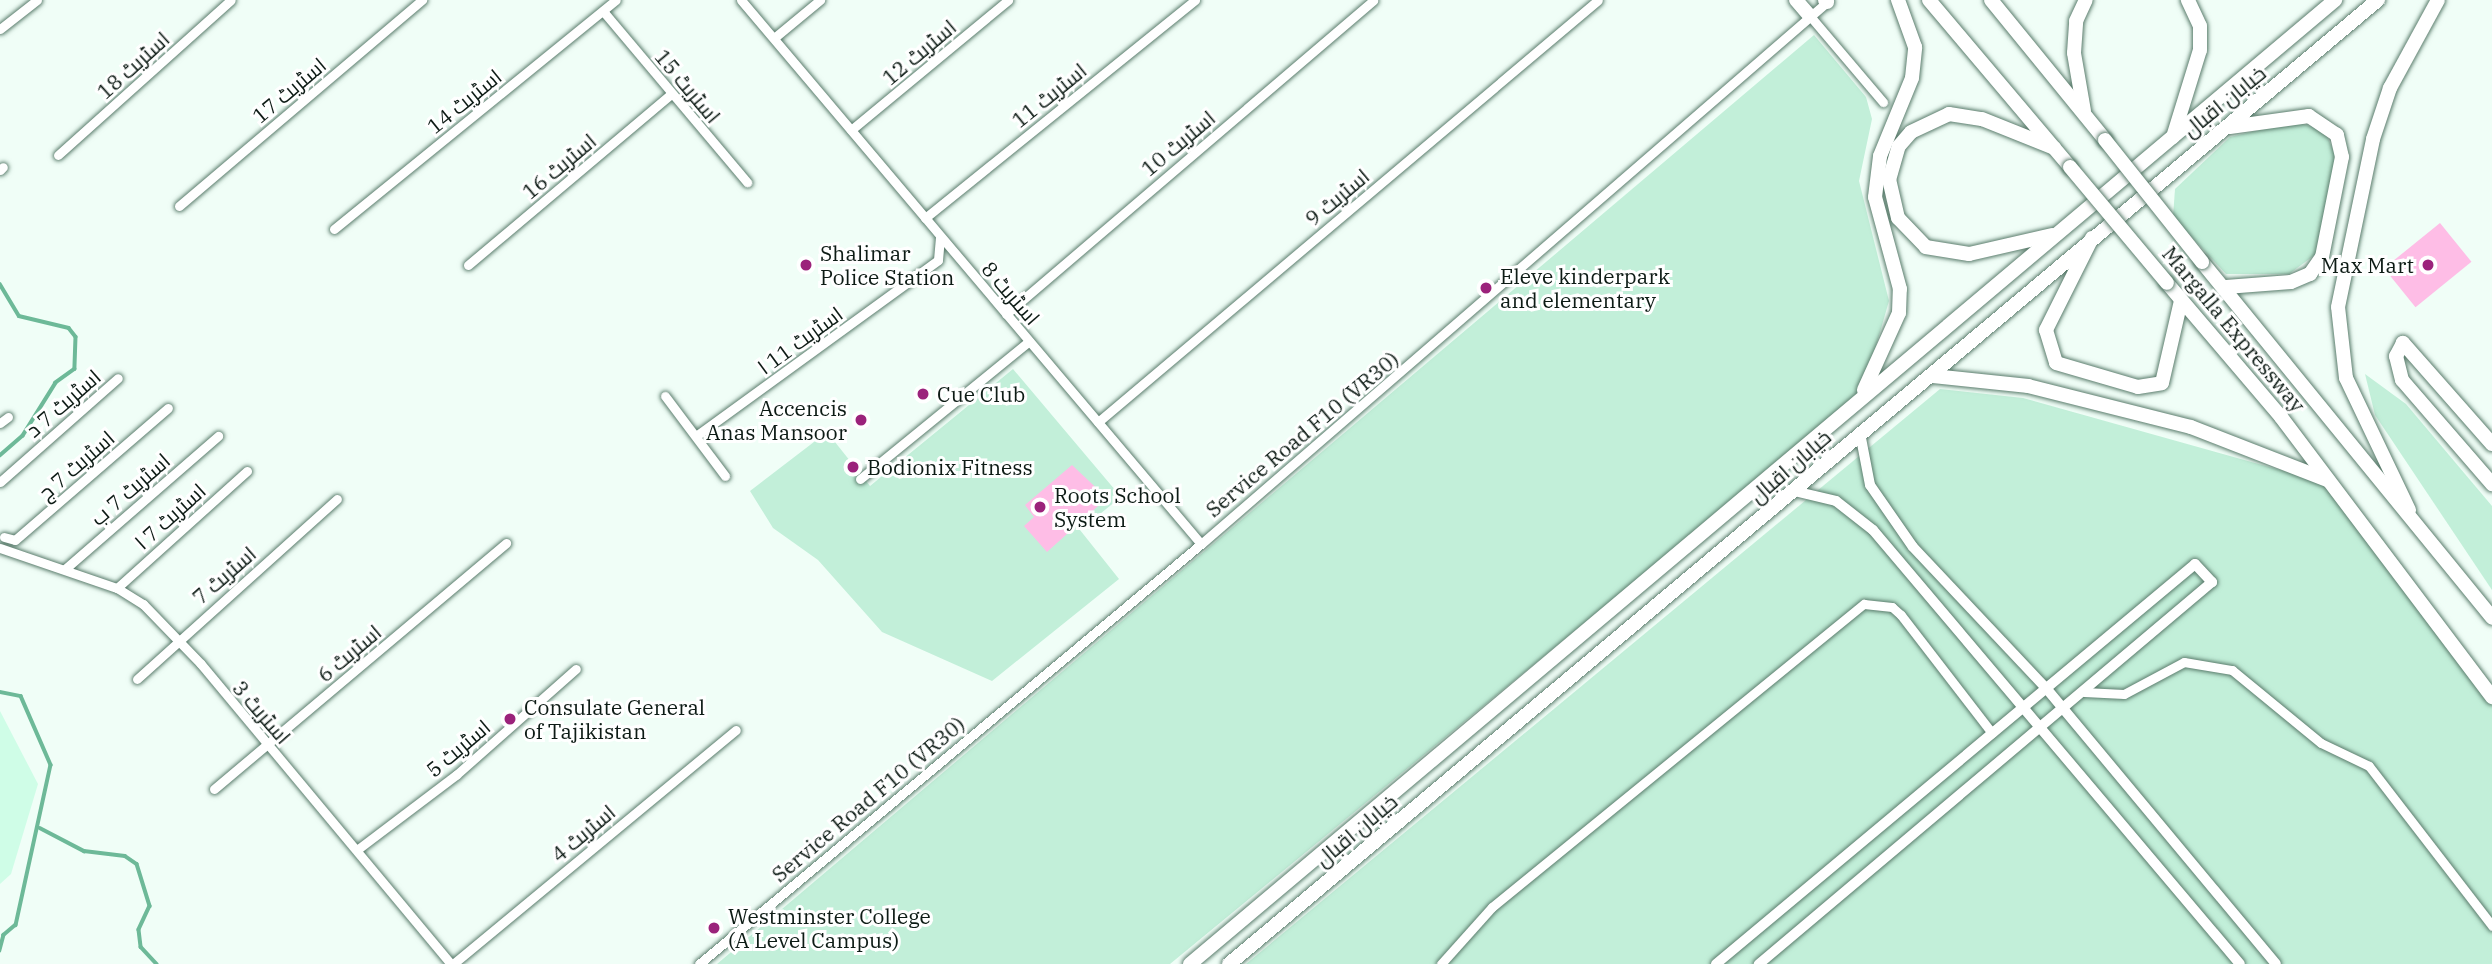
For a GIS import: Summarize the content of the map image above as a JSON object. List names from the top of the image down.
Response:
{
  "streets": {
    "main road": ["خیابان اقبال", "Margalla Expressway"],
    "street": [
      "اسٹریٹ 12",
      "اسٹریٹ 18",
      "اسٹریٹ 15",
      "اسٹریٹ 17",
      "اسٹریٹ 11",
      "اسٹریٹ 14",
      "اسٹریٹ 10",
      "اسٹریٹ 16",
      "اسٹریٹ 9",
      "اسٹریٹ 8",
      "اسٹریٹ 11 ا",
      "اسٹریٹ 7 د",
      "Service Road F10 (VR30)",
      "اسٹریٹ 7 ج",
      "اسٹریٹ 7 ب",
      "اسٹریٹ 7 ا",
      "اسٹریٹ 7",
      "اسٹریٹ 6",
      "اسٹریٹ 3",
      "اسٹریٹ 5",
      "اسٹریٹ 4"
    ]
  },
  "crossings": [
    ["اسٹریٹ 12", "اسٹریٹ 8"],
    ["اسٹریٹ 15", "اسٹریٹ 14"],
    ["اسٹریٹ 15", "اسٹریٹ 16"],
    ["اسٹریٹ 11", "اسٹریٹ 8"],
    ["اسٹریٹ 10", "اسٹریٹ 8"],
    ["اسٹریٹ 9", "اسٹریٹ 8"],
    ["اسٹریٹ 8", "اسٹریٹ 11 ا"],
    ["اسٹریٹ 8", "Service Road F10 (VR30)"],
    ["اسٹریٹ 7 ب", "اسٹریٹ 3"],
    ["اسٹریٹ 7 ا", "اسٹریٹ 3"],
    ["اسٹریٹ 7", "اسٹریٹ 3"],
    ["اسٹریٹ 6", "اسٹریٹ 3"],
    ["اسٹریٹ 3", "اسٹریٹ 5"],
    ["اسٹریٹ 3", "اسٹریٹ 4"]
  ],
  "places": [
    "Shalimar Police Station",
    "Max Mart",
    "Eleve kinderpark and elementary",
    "Cue Club",
    "Accencis Anas Mansoor",
    "Bodionix Fitness",
    "Roots School System",
    "Consulate General of Tajikistan",
    "Westminster College (A Level Campus)"
  ]
}
